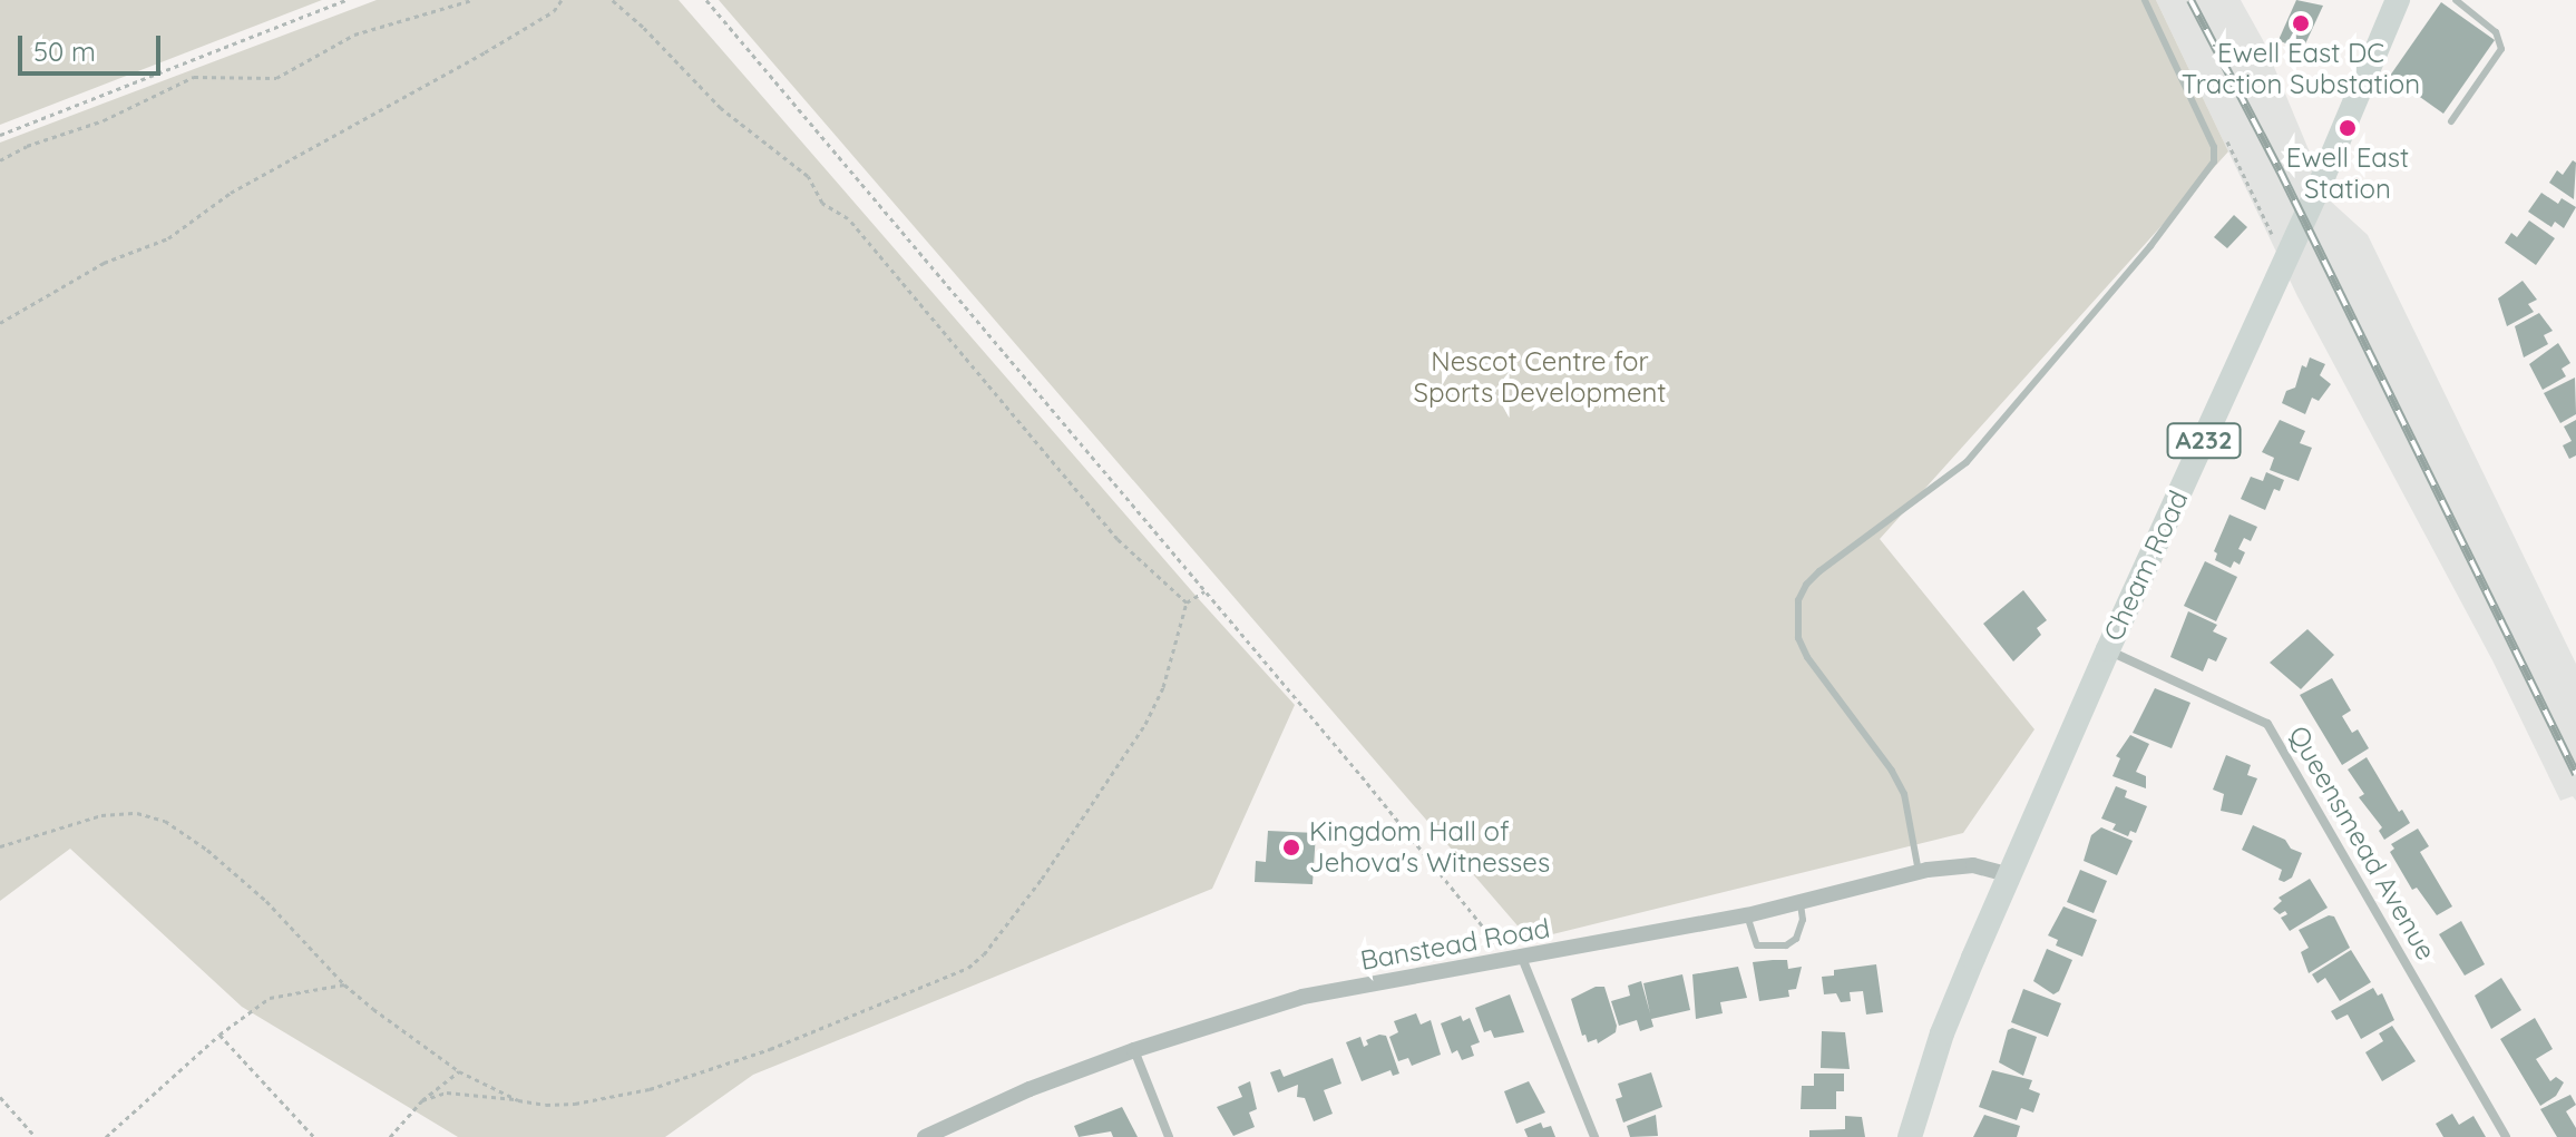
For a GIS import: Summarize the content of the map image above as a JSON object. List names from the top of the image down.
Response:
{
  "streets": {
    "highway": ["A232", "Cheam Road"],
    "street": ["Queensmead Avenue", "Banstead Road"]
  },
  "crossings": [
    ["Cheam Road", "Queensmead Avenue"],
    ["Cheam Road", "Banstead Road"]
  ],
  "parks": ["Nescot Centre for Sports Development"],
  "places": ["Ewell East DC Traction Substation", "Ewell East Station", "Kingdom Hall of Jehova's Witnesses"],
  "scale_bar": "50 m"
}
